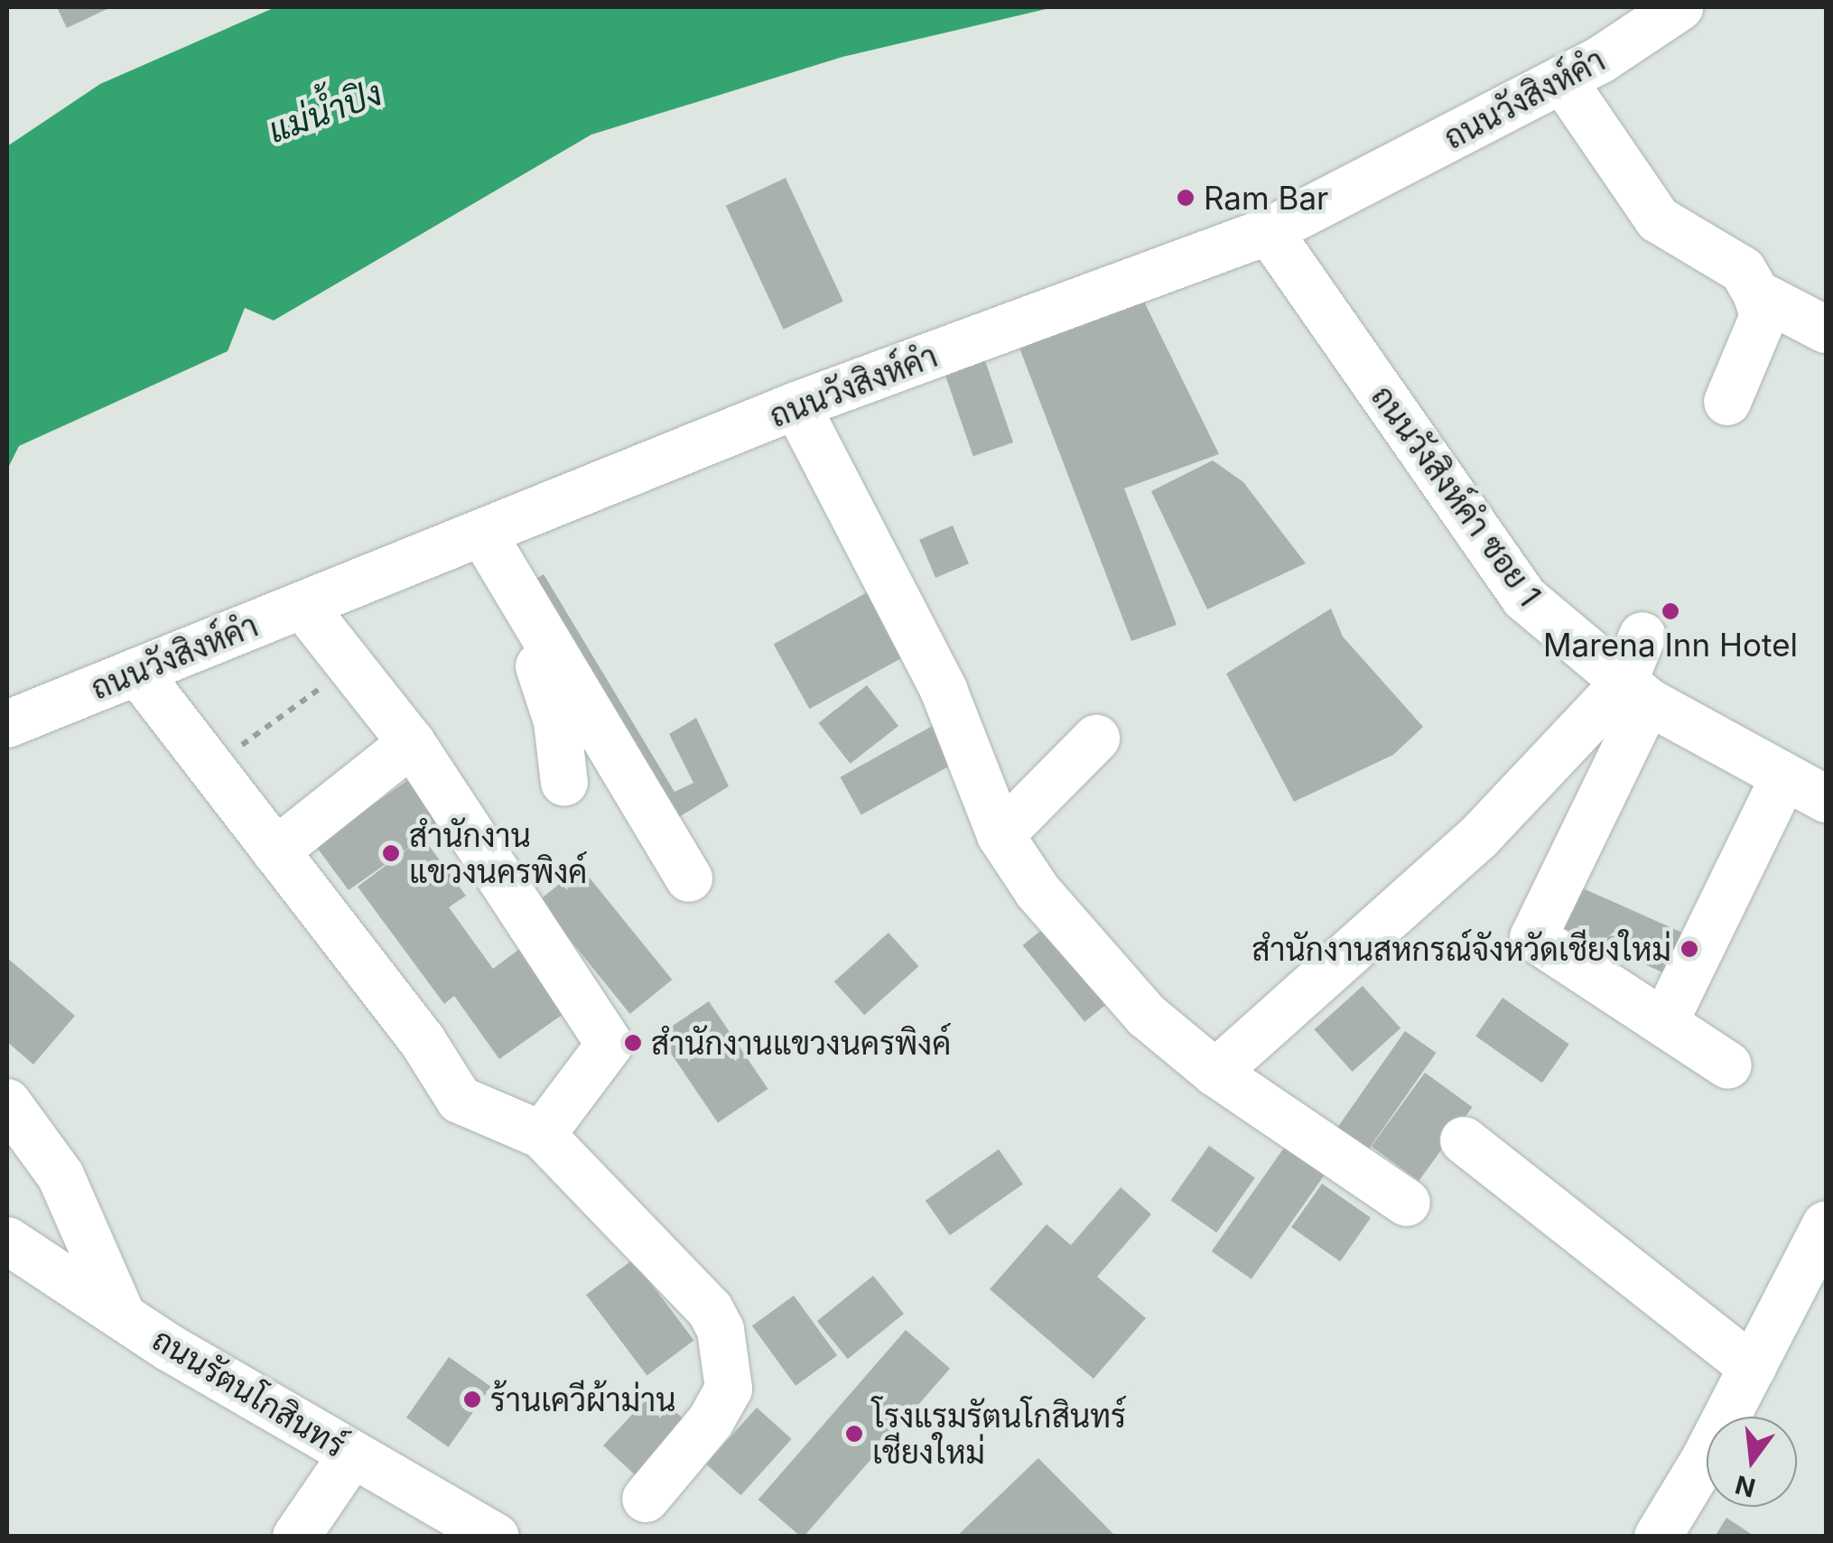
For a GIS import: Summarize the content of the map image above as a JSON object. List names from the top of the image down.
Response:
{
  "streets": {
    "street": ["ถนนวังสิงห์คำ", "ถนนวังสิงห์คำ ซอย 1", "ถนนรัตนโกสินทร์"]
  },
  "crossings": [
    ["ถนนวังสิงห์คำ", "ถนนวังสิงห์คำ ซอย 1"]
  ],
  "water": ["แม่น้ำปิง"],
  "places": [
    "Ram Bar",
    "Marena Inn Hotel",
    "สำนักงาน แขวงนครพิงค์",
    "สำนักงานสหกรณ์จังหวัดเชียงใหม่",
    "สำนักงานแขวงนครพิงค์",
    "ร้านเควีผ้าม่าน",
    "โรงแรมรัตนโกสินทร์ เชียงใหม่"
  ],
  "north": "bottom"
}
